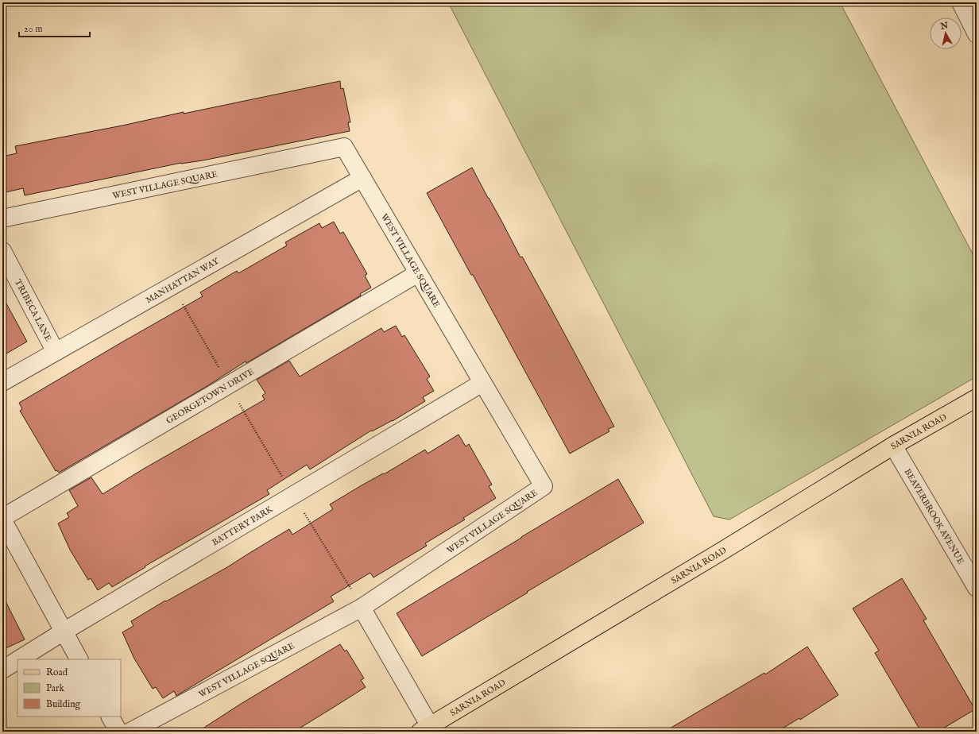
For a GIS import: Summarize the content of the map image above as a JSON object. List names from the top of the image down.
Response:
{
  "streets": {
    "main road": ["SARNIA ROAD"],
    "street": [
      "WEST VILLAGE SQUARE",
      "MANHATTAN WAY",
      "TRIBECA LANE",
      "GEORGETOWN DRIVE",
      "BEAVERBROOK AVENUE",
      "BATTERY PARK"
    ]
  },
  "crossings": [
    ["WEST VILLAGE SQUARE", "MANHATTAN WAY"],
    ["WEST VILLAGE SQUARE", "GEORGETOWN DRIVE"],
    ["WEST VILLAGE SQUARE", "BATTERY PARK"],
    ["MANHATTAN WAY", "TRIBECA LANE"],
    ["SARNIA ROAD", "BEAVERBROOK AVENUE"]
  ],
  "legend": ["Road", "Park", "Building"],
  "scale_bar": "20 m",
  "north": "top"
}
